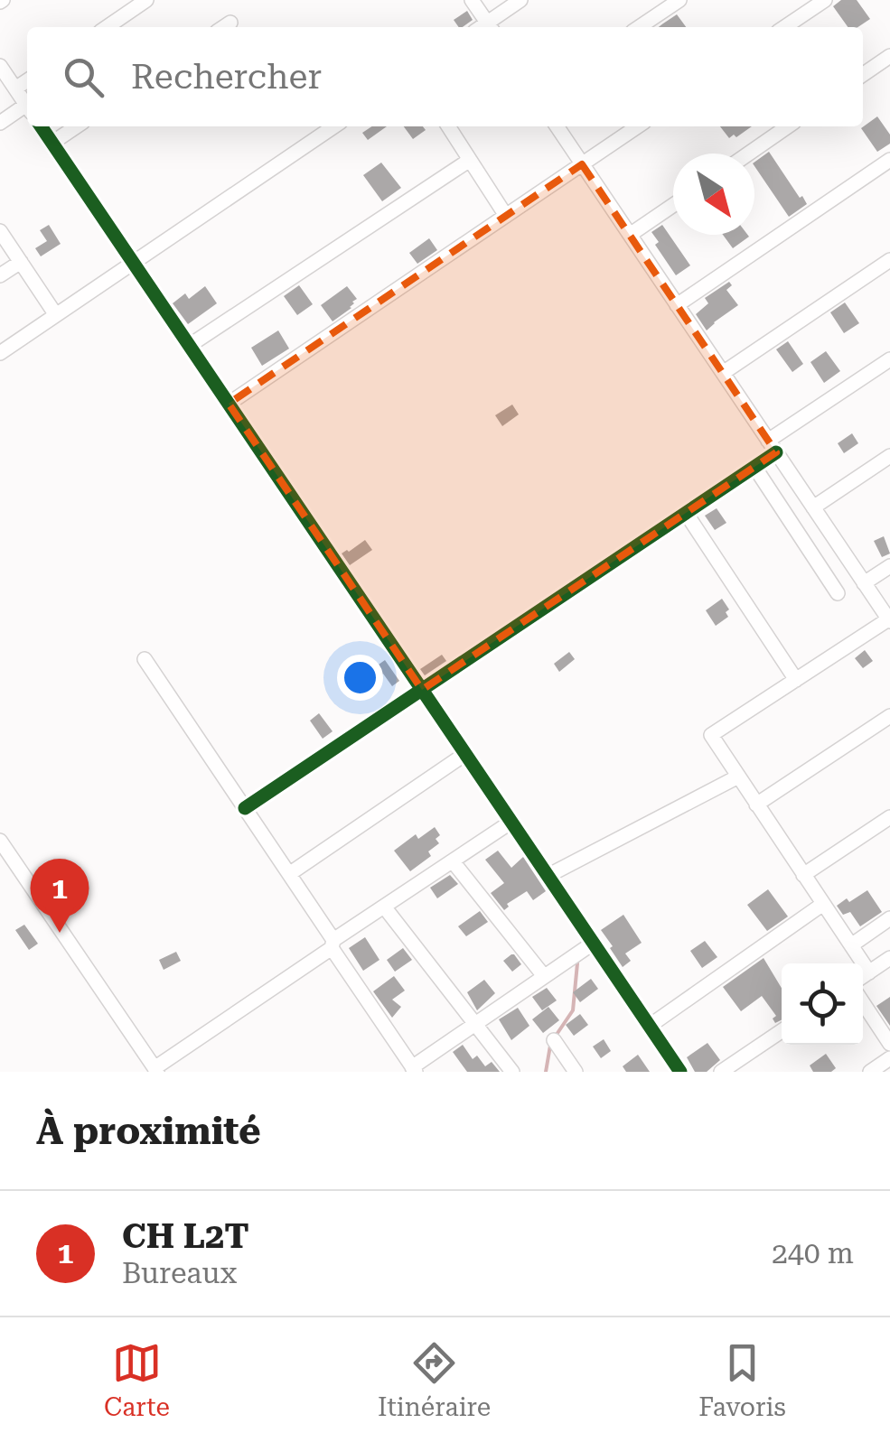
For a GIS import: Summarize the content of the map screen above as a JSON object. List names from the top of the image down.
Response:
{
  "north": "bottom right",
  "page": {
    "search": "Rechercher",
    "pins": "1",
    "heading": "À proximité",
    "list": [
      {
        "mark": "1",
        "name": "CH L2T",
        "note": "Bureaux",
        "value": "240 m"
      }
    ],
    "nav": ["Carte", "Itinéraire", "Favoris"]
  }
}
